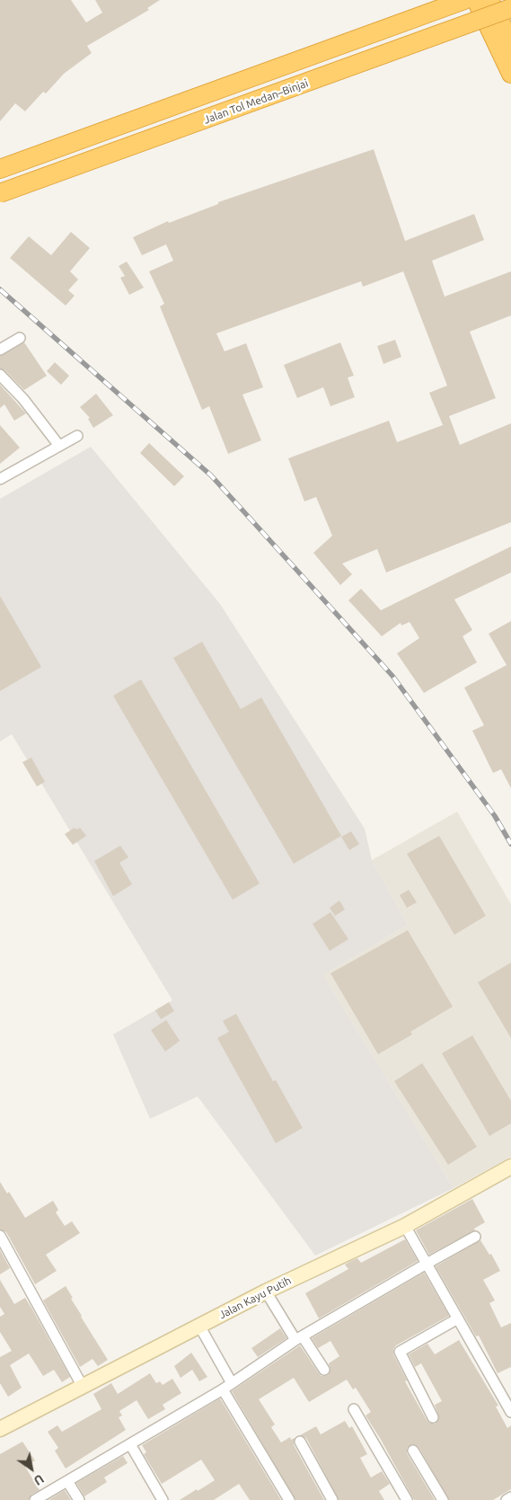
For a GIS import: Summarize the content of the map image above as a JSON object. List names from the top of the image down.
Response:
{
  "streets": {
    "highway": ["Jalan Tol Medan–Binjai"],
    "street": ["Jalan Kayu Putih"]
  },
  "north": "bottom right"
}
